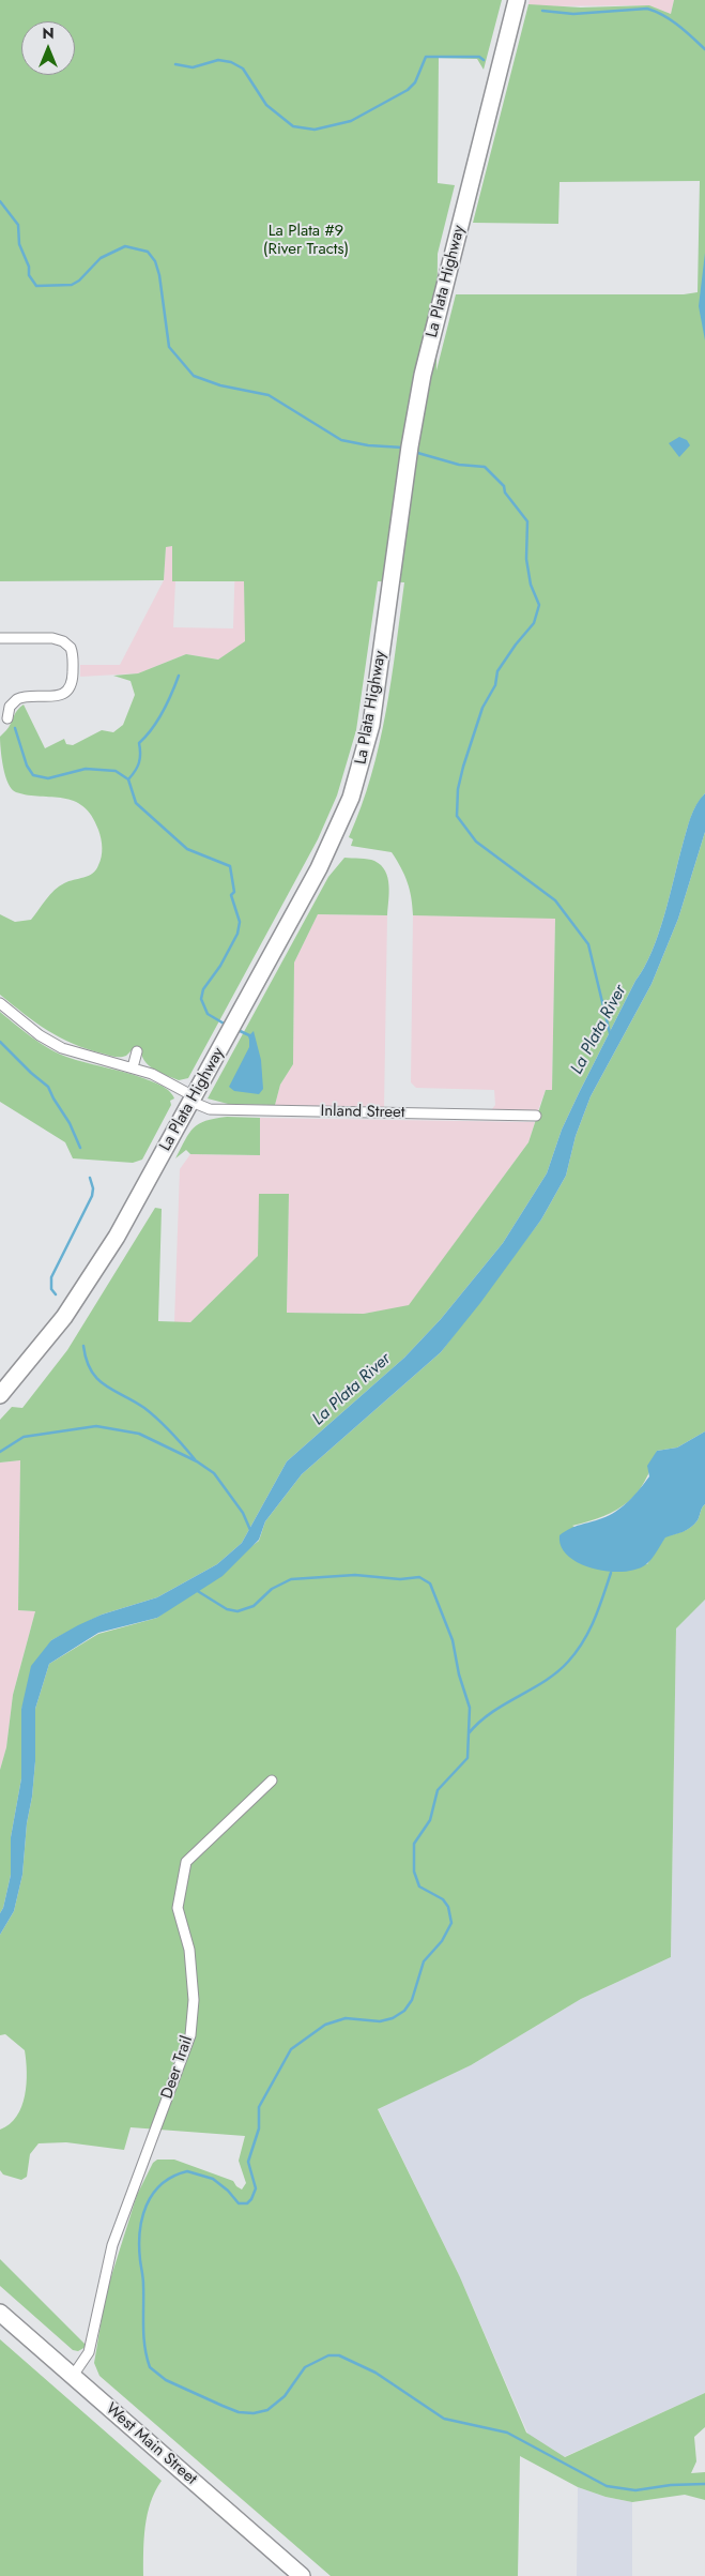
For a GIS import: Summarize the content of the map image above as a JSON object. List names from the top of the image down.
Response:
{
  "streets": {
    "highway": ["La Plata Highway", "West Main Street"],
    "street": ["Inland Street", "Deer Trail"]
  },
  "crossings": [
    ["La Plata Highway", "Inland Street"],
    ["Deer Trail", "West Main Street"]
  ],
  "water": ["La Plata River"],
  "parks": ["La Plata #9 (River Tracts)"],
  "north": "top"
}
